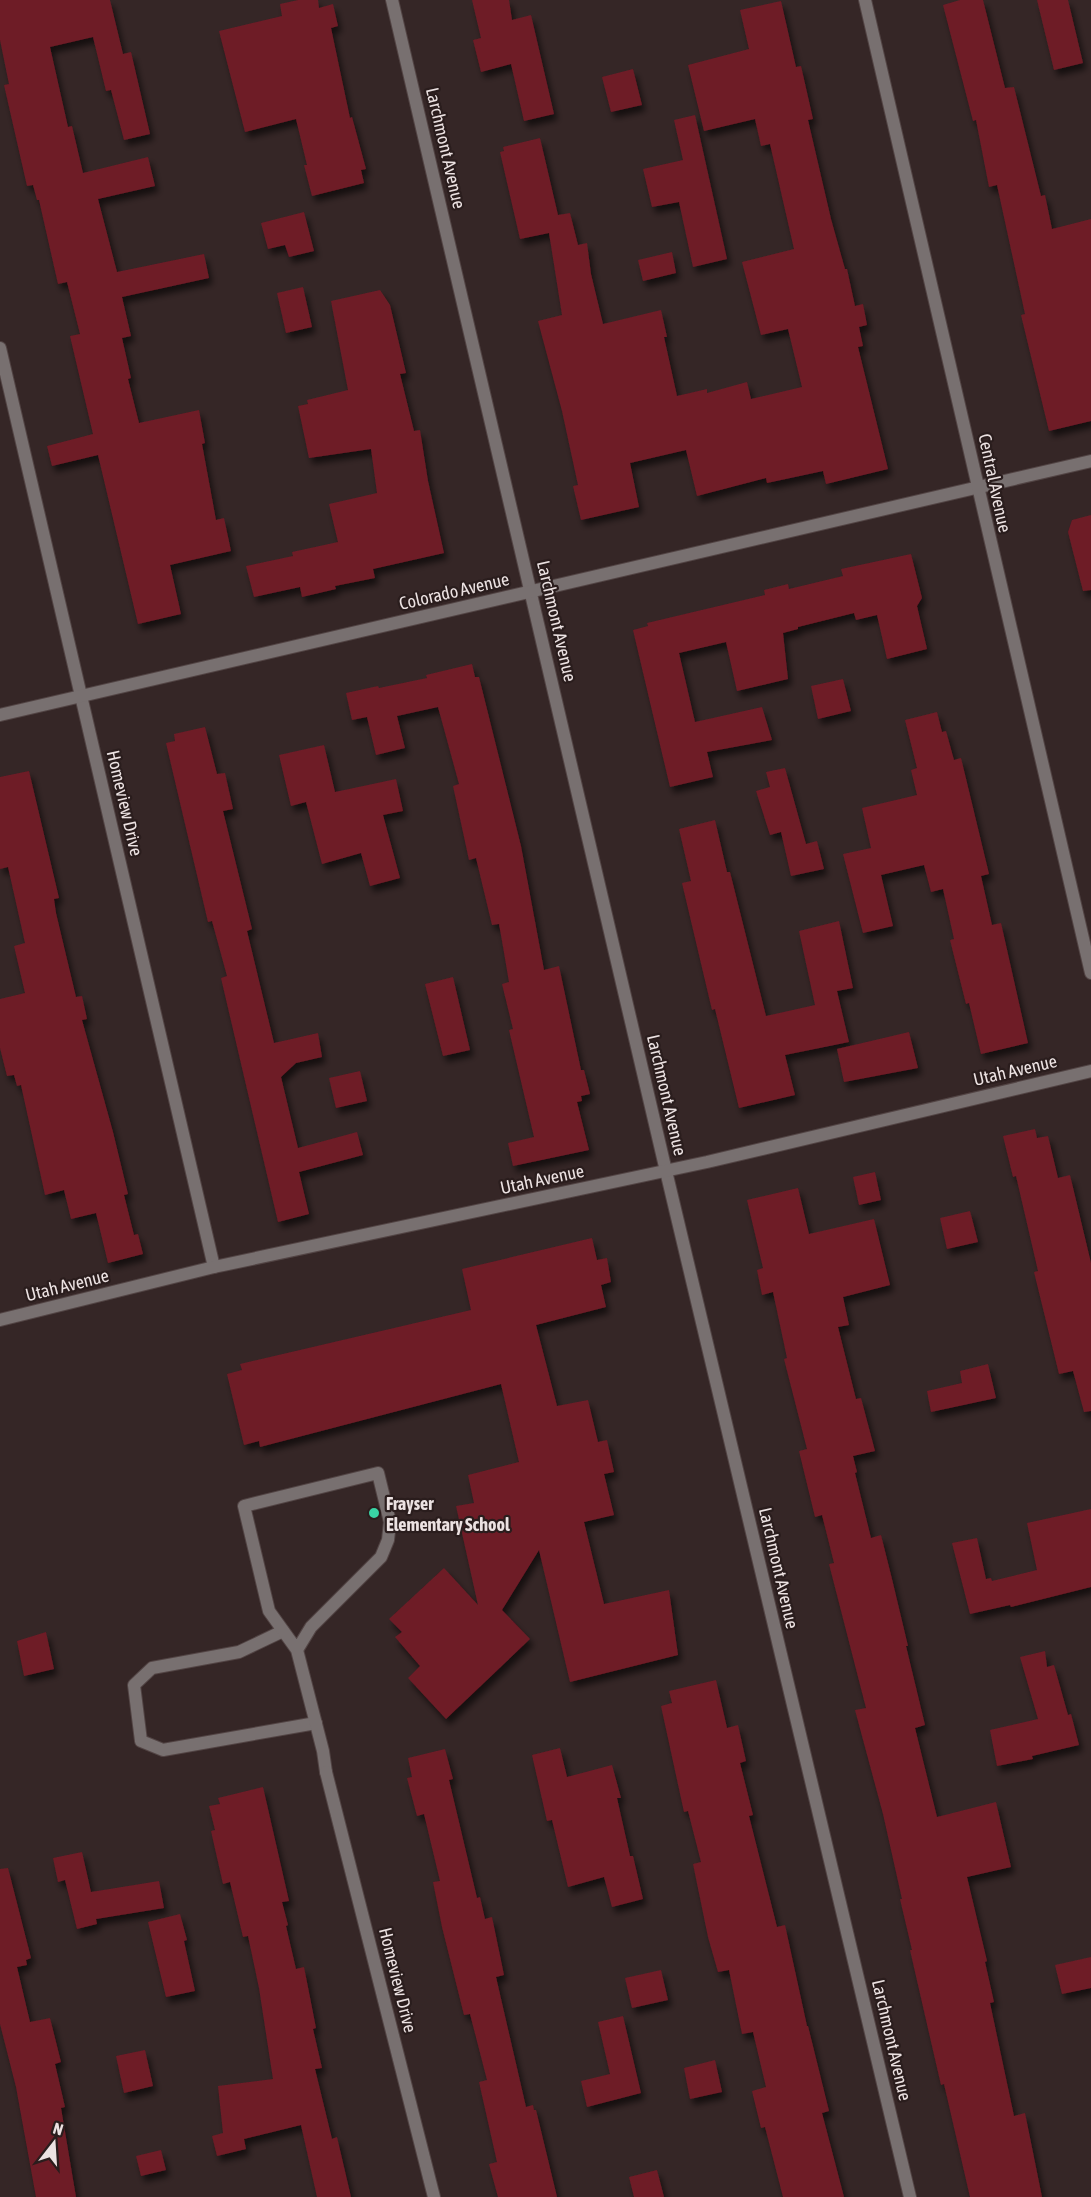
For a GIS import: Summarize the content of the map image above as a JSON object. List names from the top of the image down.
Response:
{
  "streets": {
    "street": [
      "Larchmont Avenue",
      "Central Avenue",
      "Colorado Avenue",
      "Homeview Drive",
      "Utah Avenue"
    ]
  },
  "crossings": [
    ["Larchmont Avenue", "Colorado Avenue"],
    ["Larchmont Avenue", "Utah Avenue"],
    ["Central Avenue", "Colorado Avenue"],
    ["Colorado Avenue", "Homeview Drive"],
    ["Homeview Drive", "Utah Avenue"]
  ],
  "places": ["Frayser Elementary School"],
  "north": "top"
}
